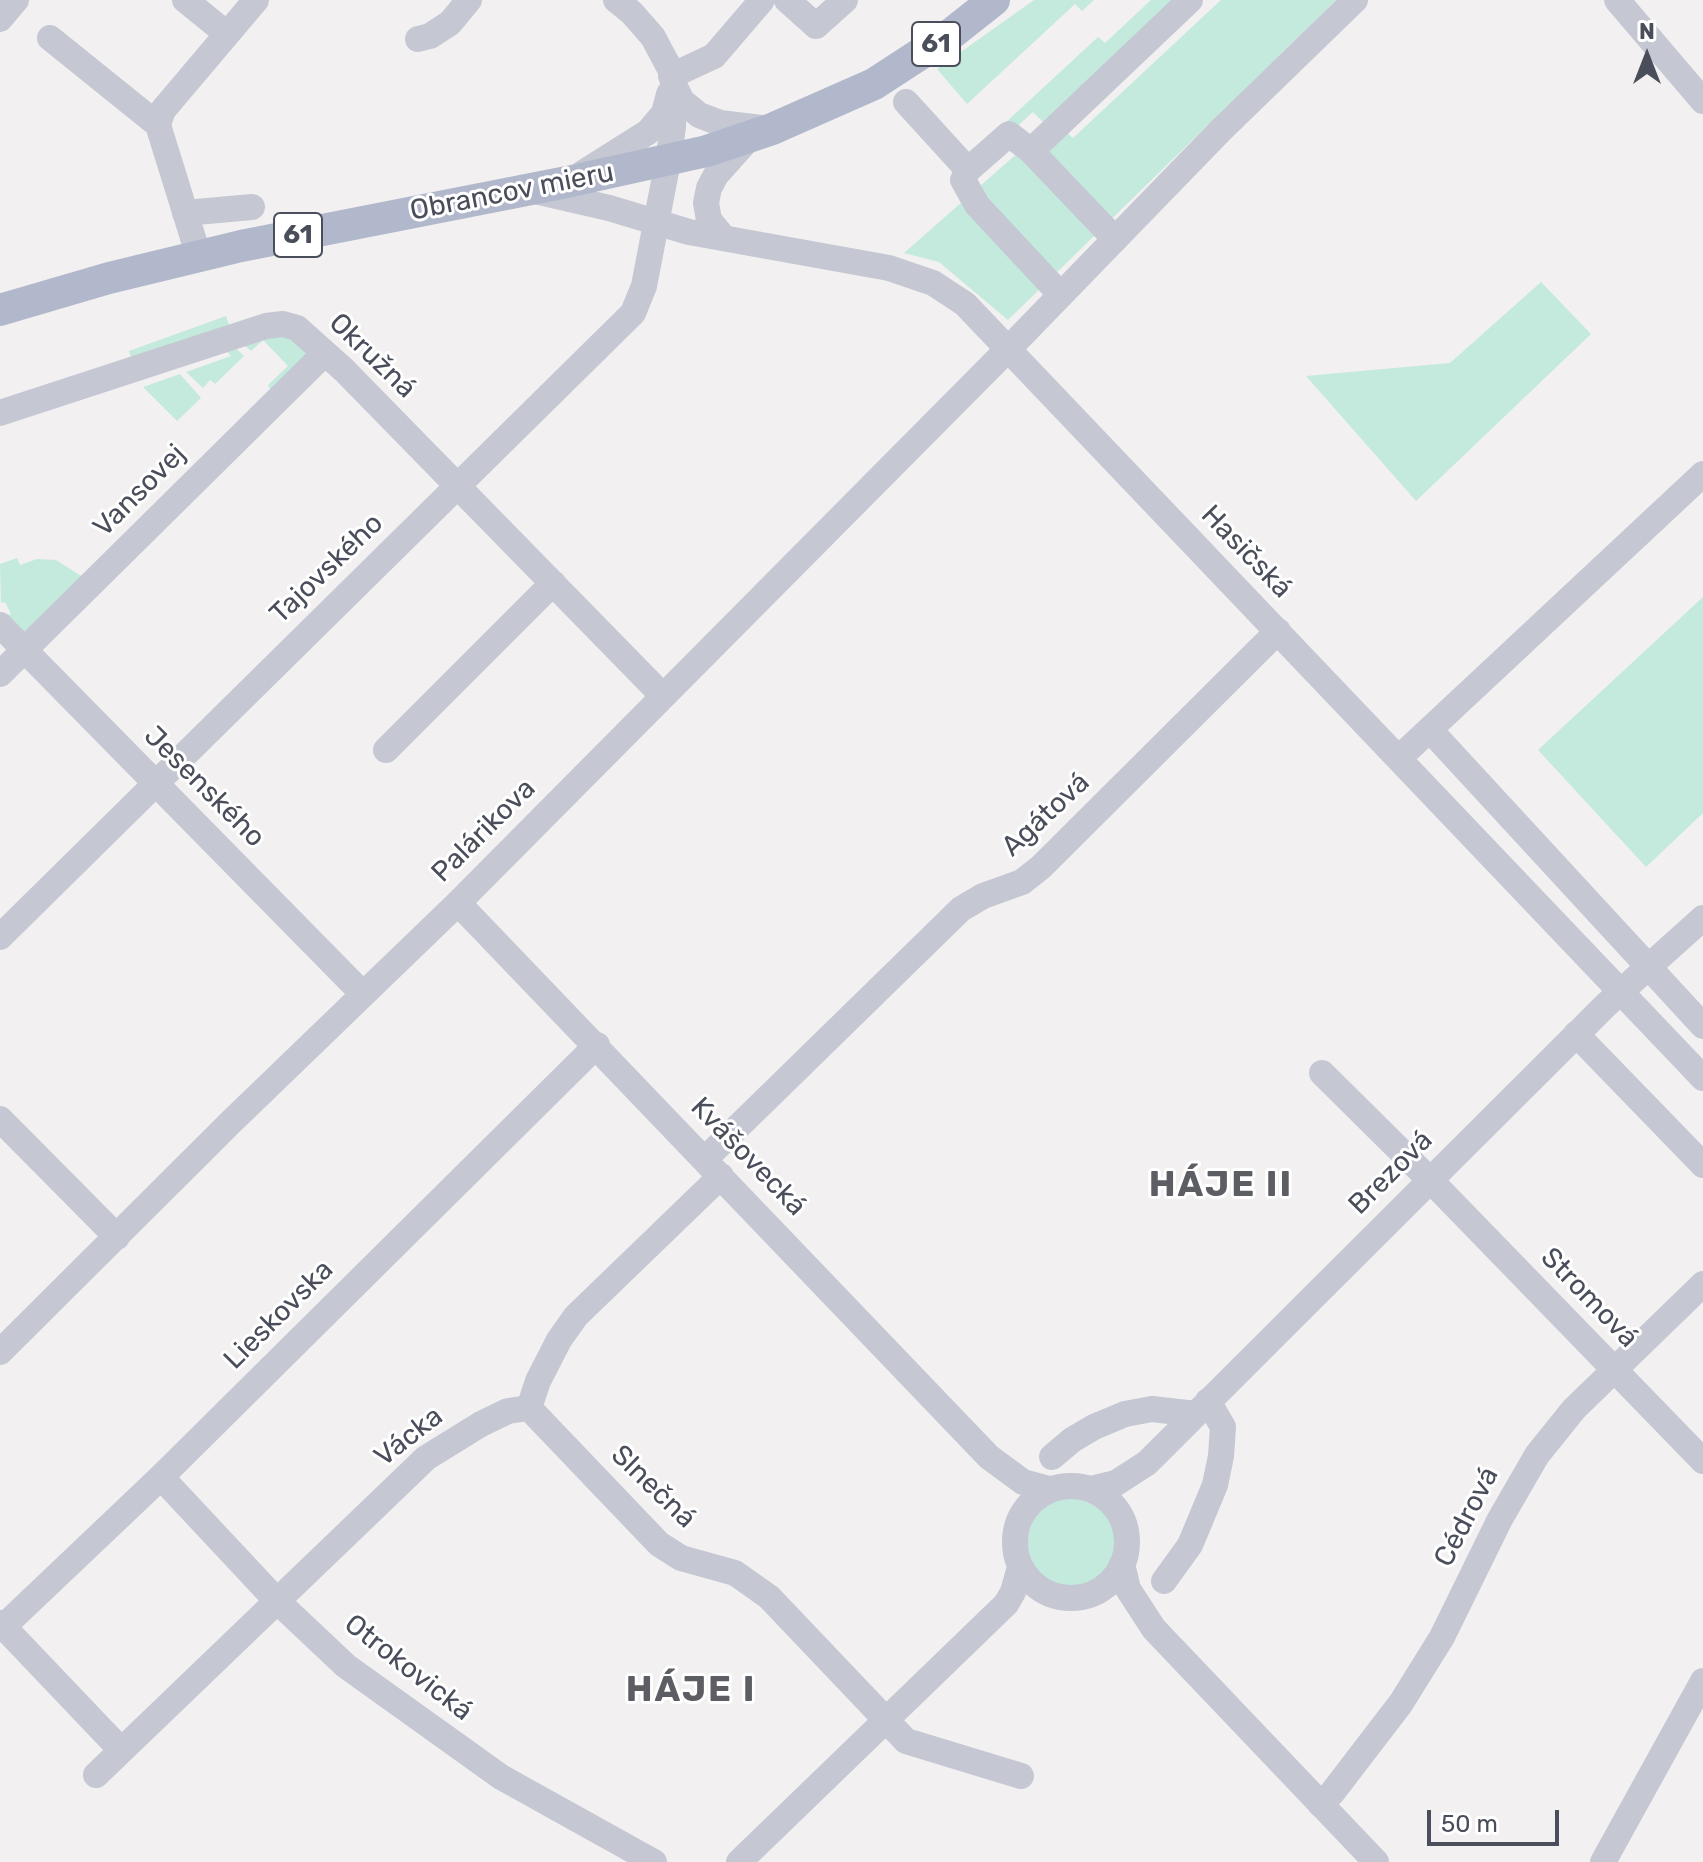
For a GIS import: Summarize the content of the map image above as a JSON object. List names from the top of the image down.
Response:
{
  "streets": {
    "main road": ["61", "Obrancov mieru"],
    "street": [
      "Okružná",
      "Vansovej",
      "Hasičská",
      "Tajovského",
      "Jesenského",
      "Agátová",
      "Palárikova",
      "Kvášovecká",
      "Brezová",
      "Stromová",
      "Lieskovska",
      "Vácka",
      "Slnečná",
      "Cédrová",
      "Otrokovická"
    ]
  },
  "crossings": [
    ["Obrancov mieru", "Hasičská"],
    ["Obrancov mieru", "Tajovského"],
    ["Okružná", "Vansovej"],
    ["Okružná", "Tajovského"],
    ["Okružná", "Palárikova"],
    ["Vansovej", "Jesenského"],
    ["Hasičská", "Tajovského"],
    ["Hasičská", "Agátová"],
    ["Hasičská", "Palárikova"],
    ["Hasičská", "Brezová"],
    ["Tajovského", "Jesenského"],
    ["Jesenského", "Palárikova"],
    ["Agátová", "Kvášovecká"],
    ["Palárikova", "Kvášovecká"],
    ["Kvášovecká", "Brezová"],
    ["Kvášovecká", "Lieskovska"],
    ["Brezová", "Stromová"],
    ["Stromová", "Cédrová"],
    ["Lieskovska", "Otrokovická"],
    ["Vácka", "Slnečná"],
    ["Vácka", "Otrokovická"]
  ],
  "districts": ["HÁJE II", "HÁJE I"],
  "scale_bar": "50 m",
  "north": "top"
}
